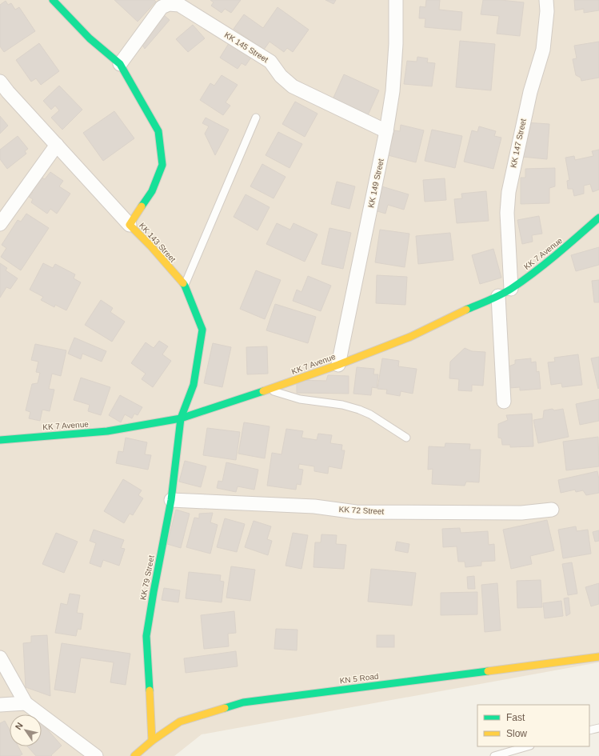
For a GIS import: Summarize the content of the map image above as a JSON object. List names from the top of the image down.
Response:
{
  "streets": {
    "street": [
      "KK 145 Street",
      "KK 147 Street",
      "KK 149 Street",
      "KK 143 Street",
      "KK 7 Avenue",
      "KK 72 Street",
      "KK 79 Street",
      "KN 5 Road"
    ]
  },
  "crossings": [
    ["KK 145 Street", "KK 149 Street"],
    ["KK 145 Street", "KK 143 Street"],
    ["KK 147 Street", "KK 7 Avenue"],
    ["KK 149 Street", "KK 7 Avenue"],
    ["KK 143 Street", "KK 7 Avenue"],
    ["KK 143 Street", "KK 79 Street"],
    ["KK 7 Avenue", "KK 79 Street"],
    ["KK 72 Street", "KK 79 Street"],
    ["KK 79 Street", "KN 5 Road"]
  ],
  "legend": ["Fast", "Slow"],
  "north": "top left"
}
